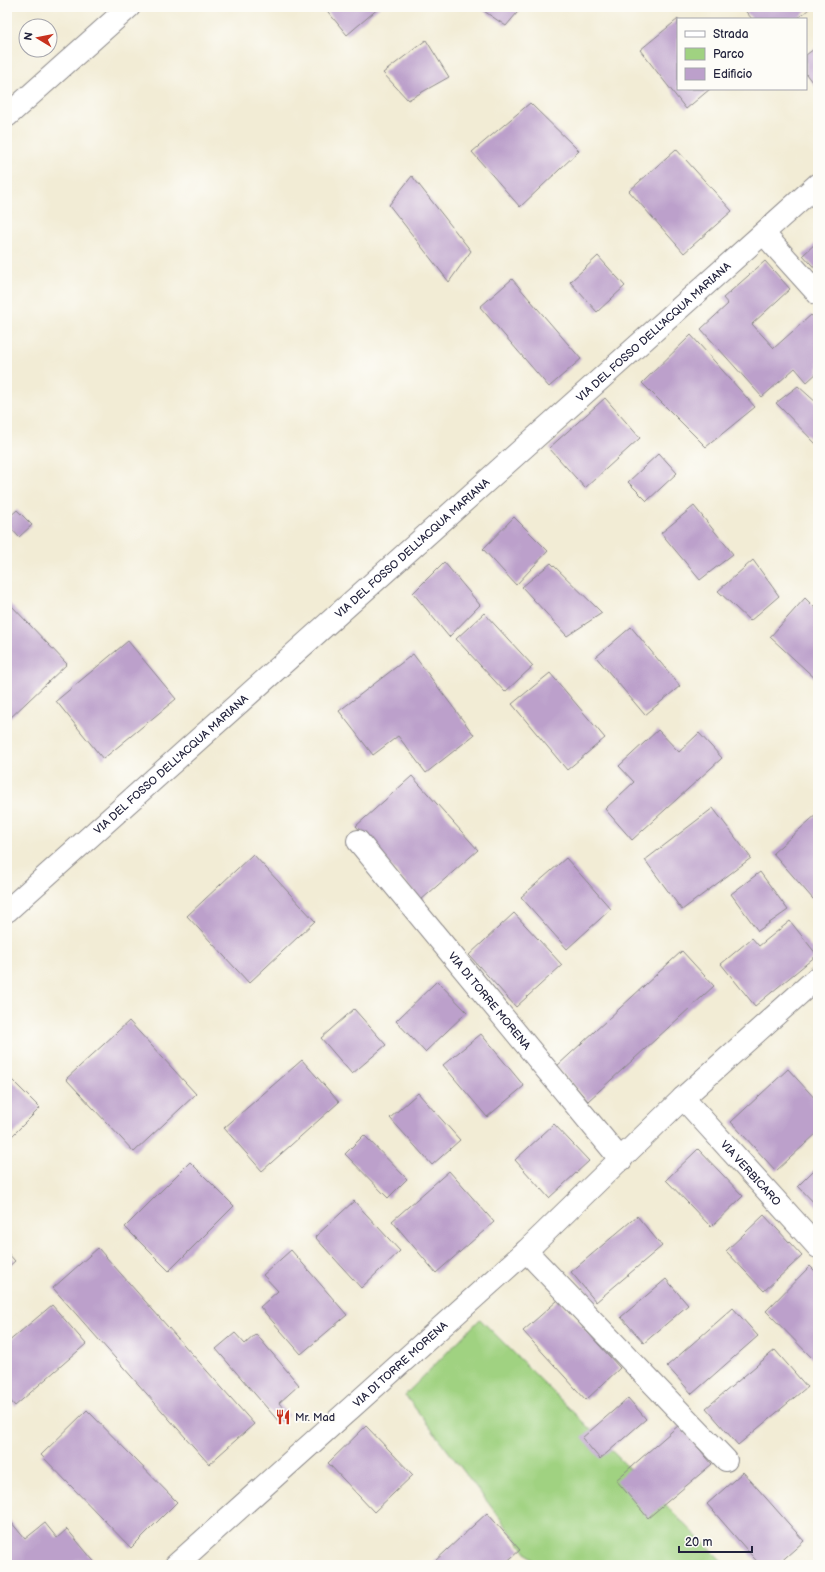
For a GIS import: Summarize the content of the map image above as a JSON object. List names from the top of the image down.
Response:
{
  "streets": {
    "street": ["VIA DEL FOSSO DELL'ACQUA MARIANA", "VIA DI TORRE MORENA", "VIA VERBICARO"]
  },
  "crossings": [
    ["VIA DI TORRE MORENA", "VIA VERBICARO"]
  ],
  "places": {
    "restaurant": ["Mr. Mad"]
  },
  "legend": ["Strada", "Parco", "Edificio"],
  "scale_bar": "20 m",
  "north": "left"
}
